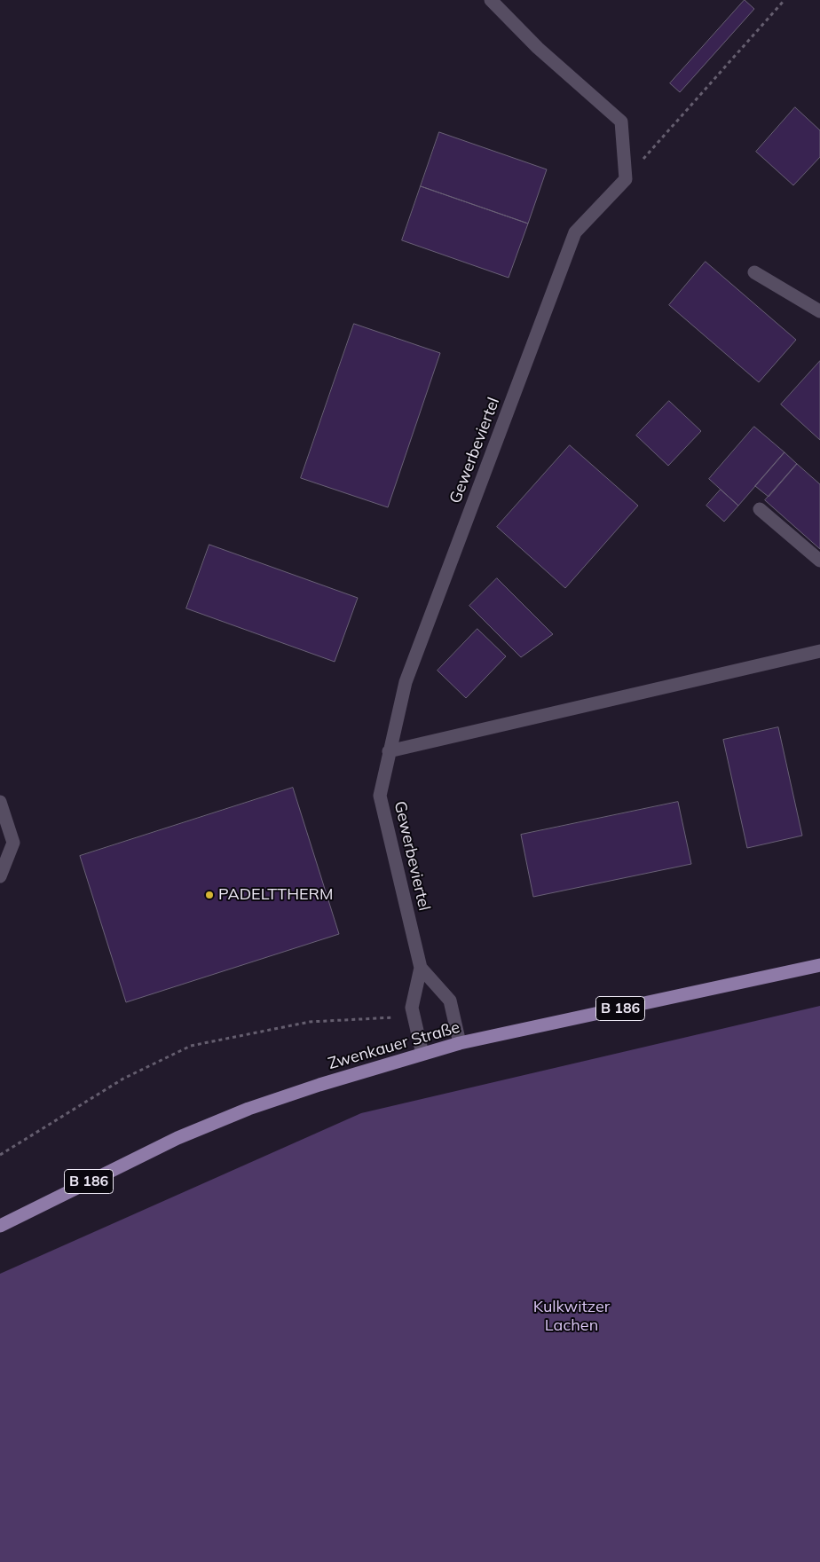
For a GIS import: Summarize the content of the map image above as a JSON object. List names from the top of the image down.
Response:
{
  "streets": {
    "main road": ["B 186", "Zwenkauer Straße"],
    "lane": ["Gewerbeviertel"]
  },
  "crossings": [
    ["Gewerbeviertel", "Zwenkauer Straße"]
  ],
  "parks": ["Kulkwitzer Lachen"],
  "places": ["PADELTTHERM"]
}
